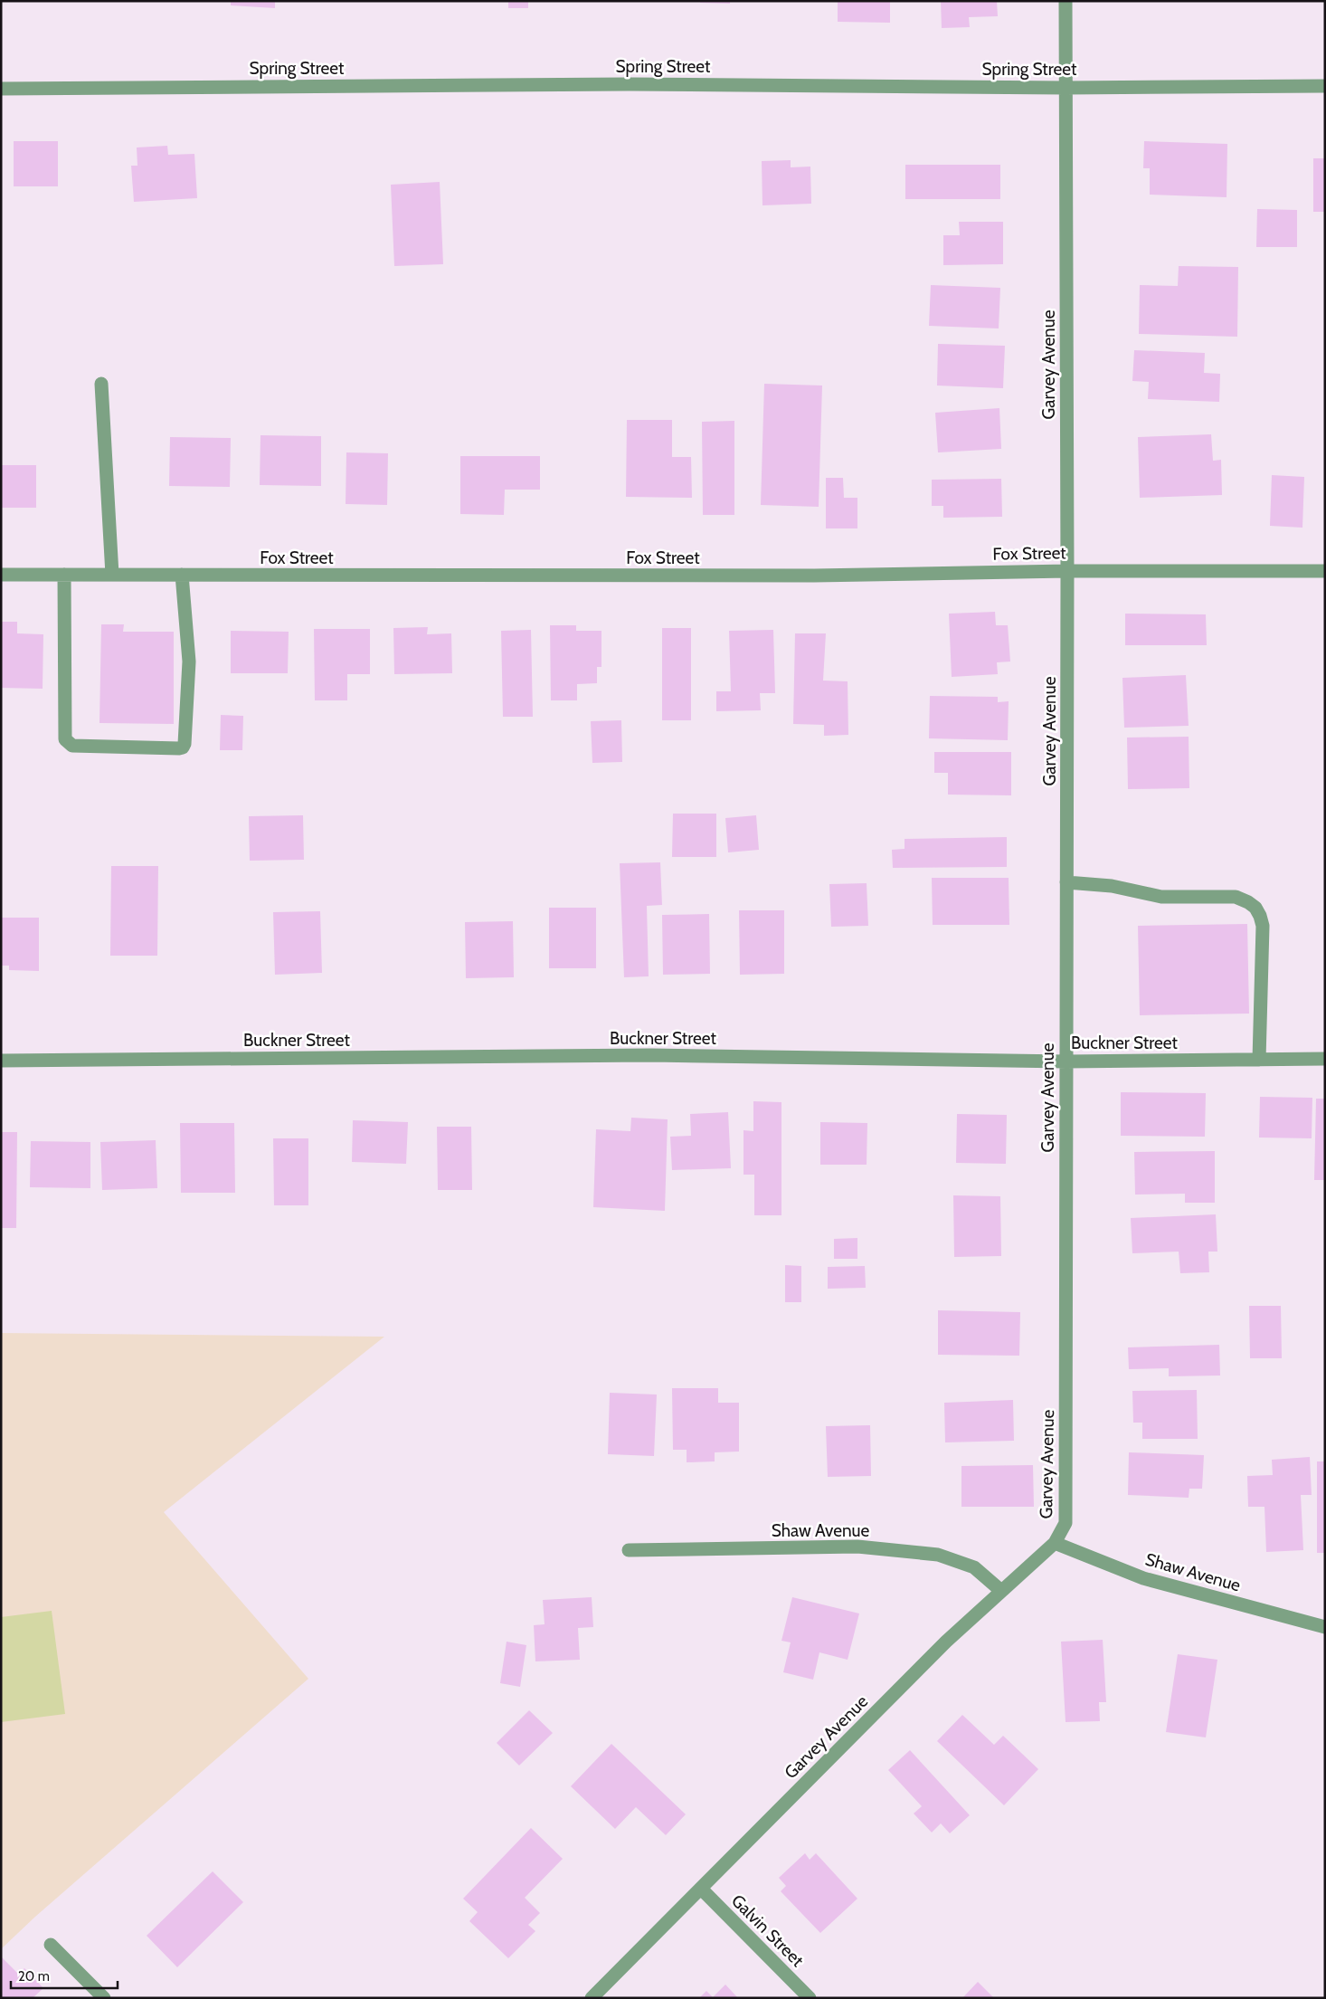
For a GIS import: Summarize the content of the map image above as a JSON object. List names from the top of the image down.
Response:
{
  "streets": {
    "street": [
      "Spring Street",
      "Garvey Avenue",
      "Fox Street",
      "Buckner Street",
      "Shaw Avenue",
      "Galvin Street"
    ]
  },
  "crossings": [
    ["Spring Street", "Garvey Avenue"],
    ["Garvey Avenue", "Fox Street"],
    ["Garvey Avenue", "Buckner Street"],
    ["Garvey Avenue", "Shaw Avenue"],
    ["Garvey Avenue", "Galvin Street"]
  ],
  "scale_bar": "20 m"
}
